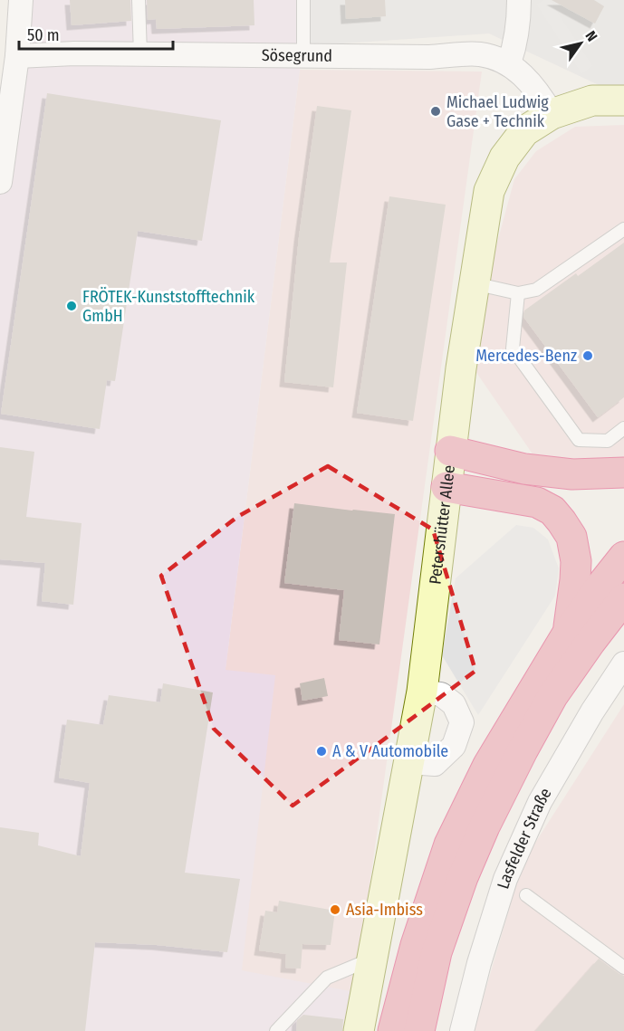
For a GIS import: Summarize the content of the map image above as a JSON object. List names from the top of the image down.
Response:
{
  "streets": {
    "main road": ["Petershütter Allee"],
    "street": ["Sösegrund", "Lasfelder Straße"]
  },
  "crossings": [
    ["Sösegrund", "Petershütter Allee"]
  ],
  "places": [
    "Michael Ludwig Gase + Technik",
    "FRÖTEK-Kunststofftechnik GmbH",
    "Mercedes-Benz",
    "A & V Automobile",
    "Asia-Imbiss"
  ],
  "scale_bar": "50 m",
  "north": "top right"
}
